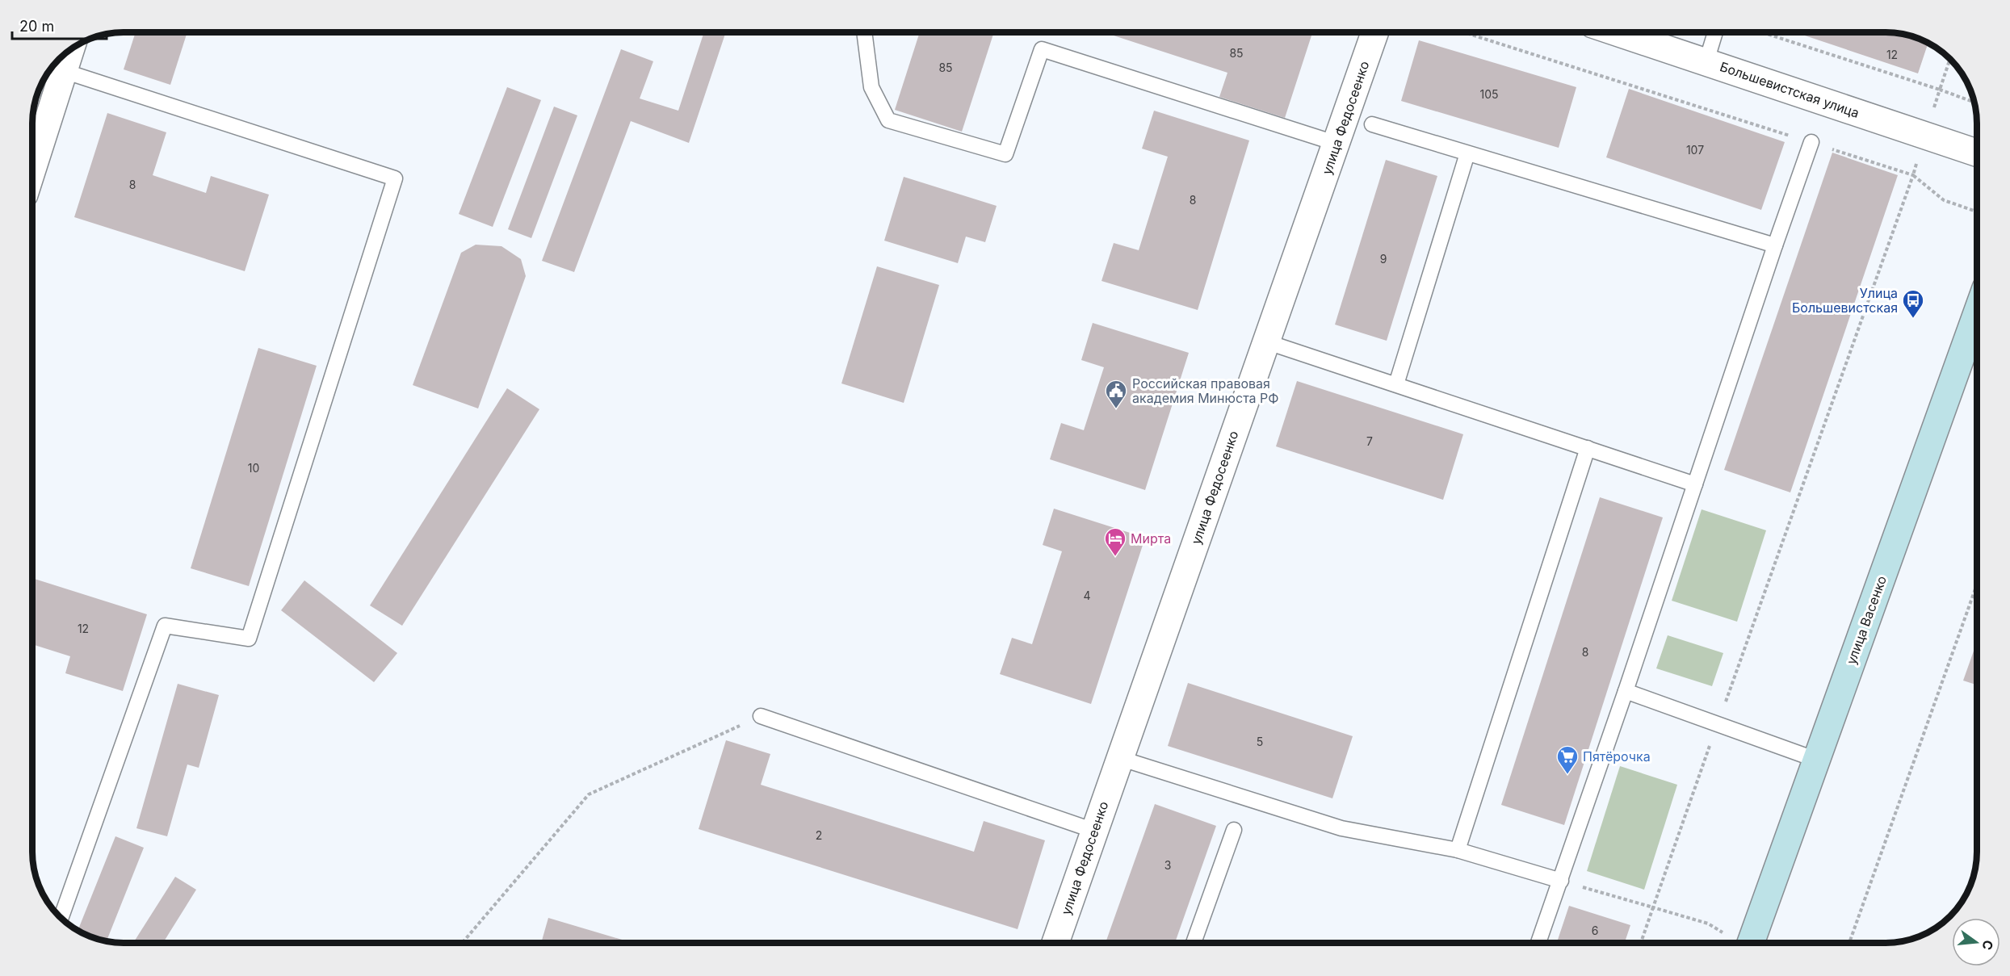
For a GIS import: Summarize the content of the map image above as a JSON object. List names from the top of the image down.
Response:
{
  "streets": {
    "main road": ["улица Васенко"],
    "street": ["Большевистская улица", "улица Федосеенко"]
  },
  "places": {
    "bus stop": ["Улица Большевистская"],
    "public building": ["Российская правовая академия Минюста РФ"],
    "hotel": ["Мирта"],
    "supermarket": ["Пятёрочка"]
  },
  "house_numbers": [
    "85",
    "12",
    "85",
    "105",
    "107",
    "8",
    "8",
    "9",
    "7",
    "10",
    "4",
    "12",
    "8",
    "5",
    "2",
    "3",
    "6"
  ],
  "scale_bar": "20 m",
  "north": "right"
}
